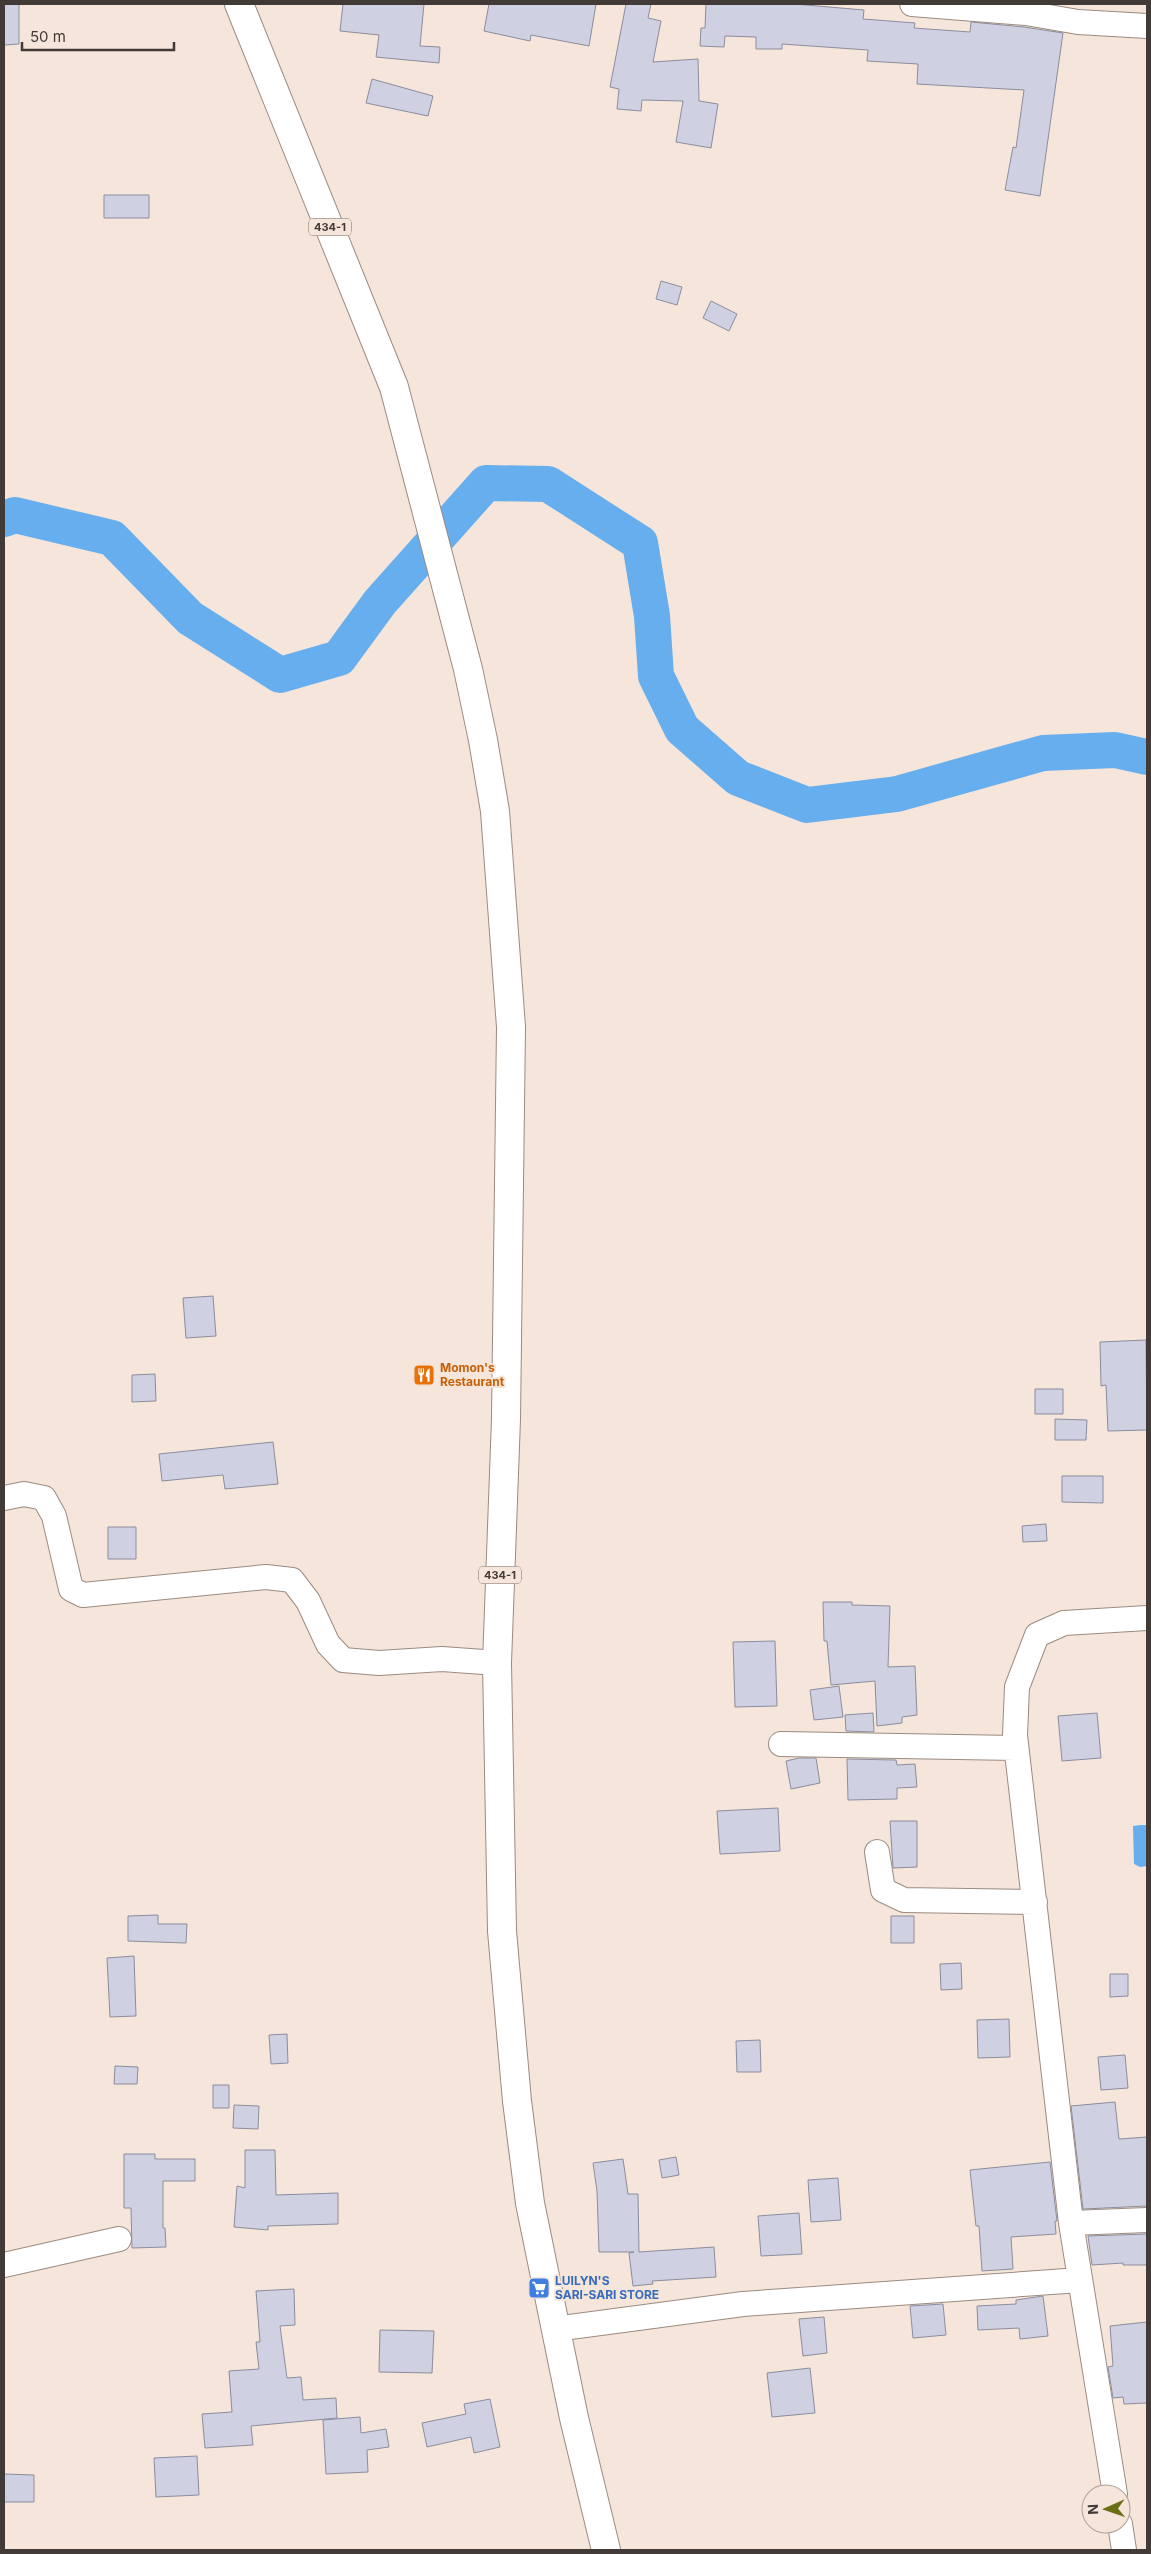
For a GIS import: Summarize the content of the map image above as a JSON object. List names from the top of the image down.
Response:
{
  "streets": {
    "main road": ["434-1"]
  },
  "places": {
    "restaurant": ["Momon's Restaurant"],
    "supermarket": ["LUILYN'S SARI-SARI STORE"]
  },
  "scale_bar": "50 m",
  "north": "left"
}
